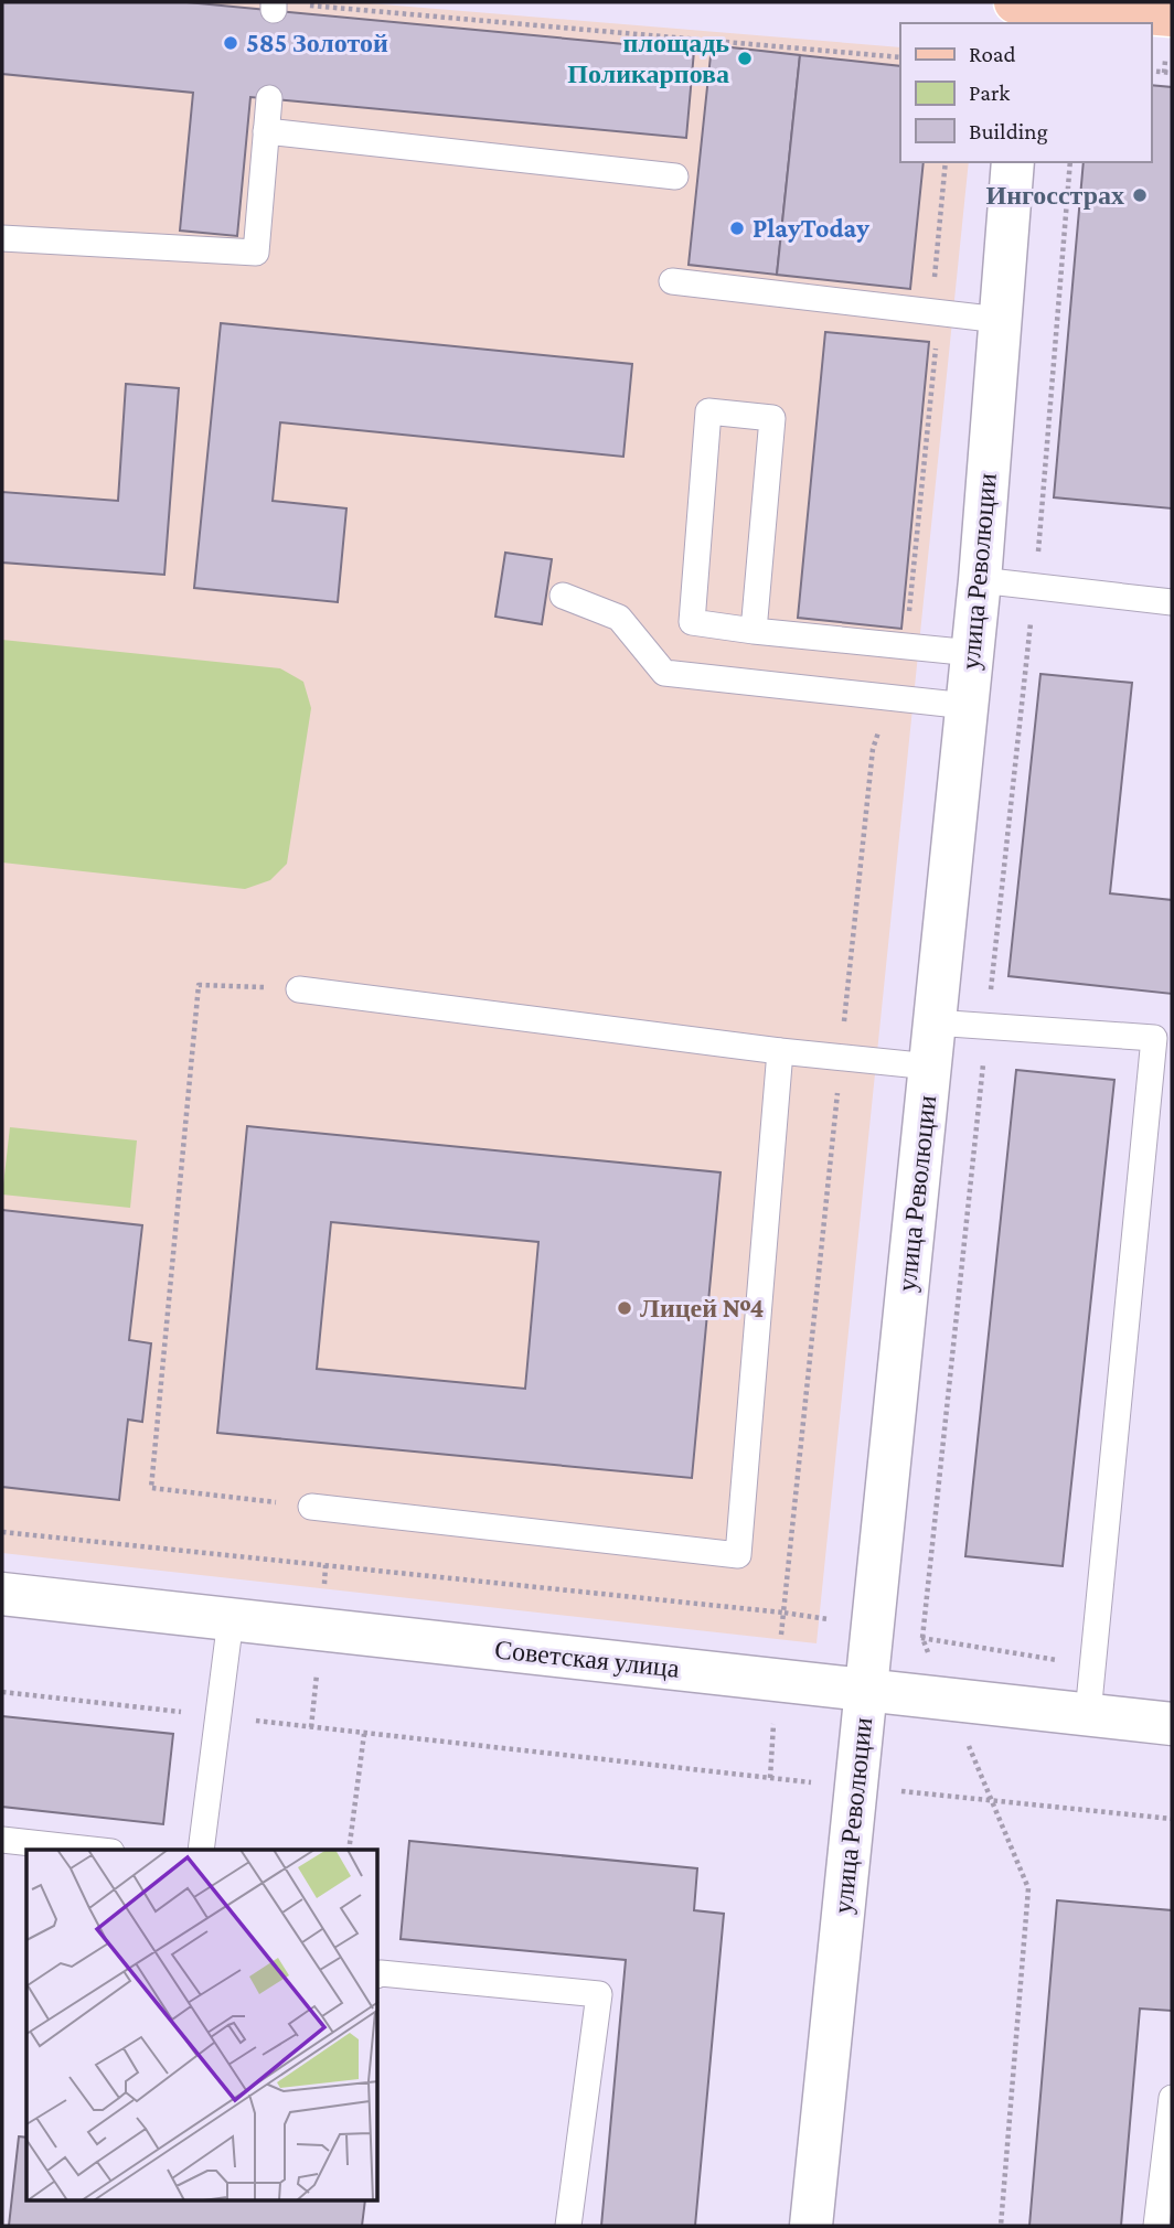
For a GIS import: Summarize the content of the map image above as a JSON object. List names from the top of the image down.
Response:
{
  "streets": {
    "street": ["улица Революции", "Советская улица"]
  },
  "crossings": [
    ["улица Революции", "Советская улица"]
  ],
  "places": [
    "585 Золотой",
    "площадь Поликарпова",
    "Ингосстрах",
    "PlayToday",
    "Лицей №4"
  ],
  "legend": ["Road", "Park", "Building"]
}
